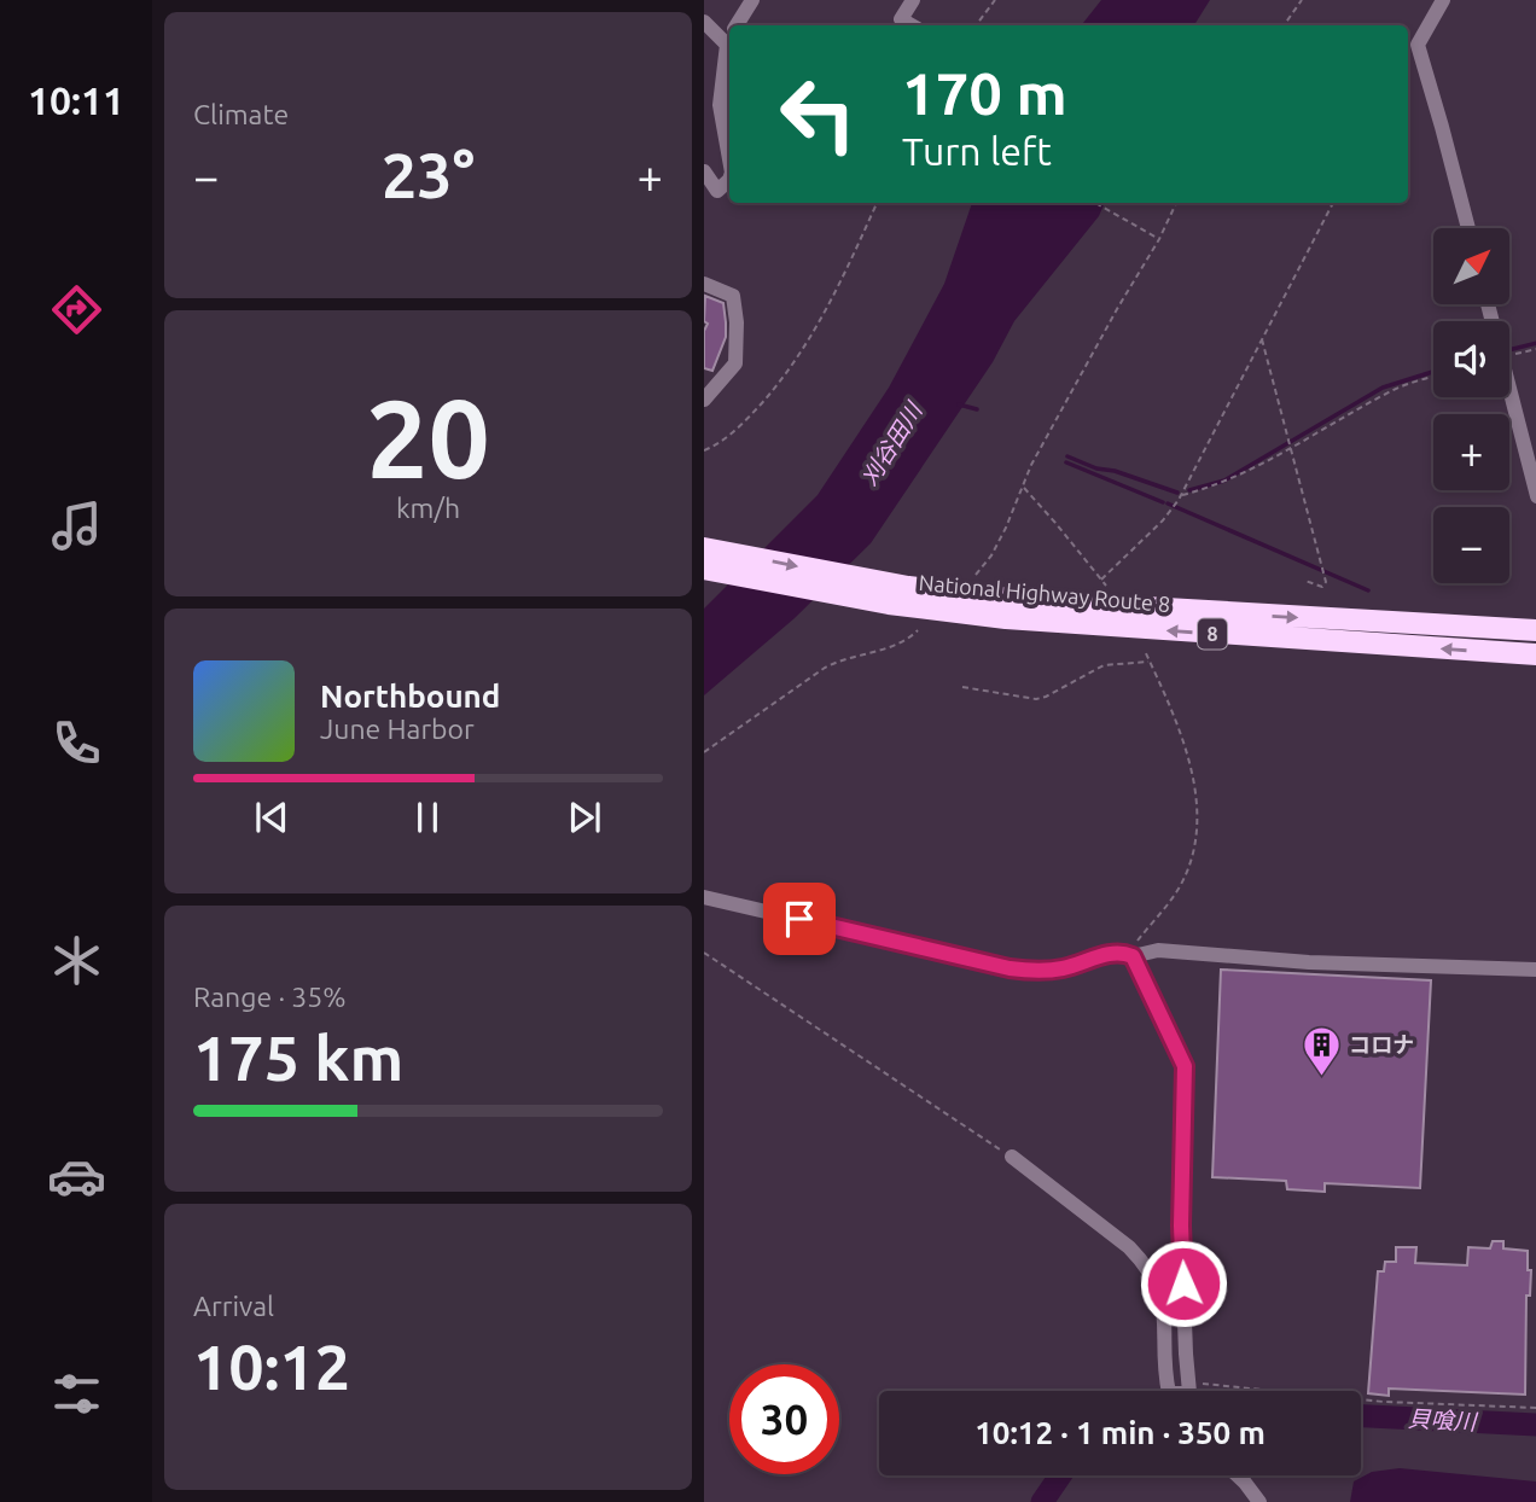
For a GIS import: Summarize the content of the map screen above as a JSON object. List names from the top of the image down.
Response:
{
  "streets": {
    "highway": ["National Highway Route 8", "8"]
  },
  "water": ["刈谷田川", "貝喰川"],
  "places": {
    "building": ["コロナ"]
  },
  "north": "top right",
  "page": {
    "tabs": "10:11",
    "tile": [
      "Climate",
      ["20", "km/h"],
      ["Range · 35%", "175 km"],
      ["Arrival", "10:12"]
    ],
    "turn": ["170 m", "Turn left"],
    "heat": ["−", "23°", "+"],
    "map_buttons": ["+", "−"],
    "song": ["Northbound", "June Harbor"],
    "limit": "30",
    "trip": "10:12 · 1 min · 350 m"
  }
}
